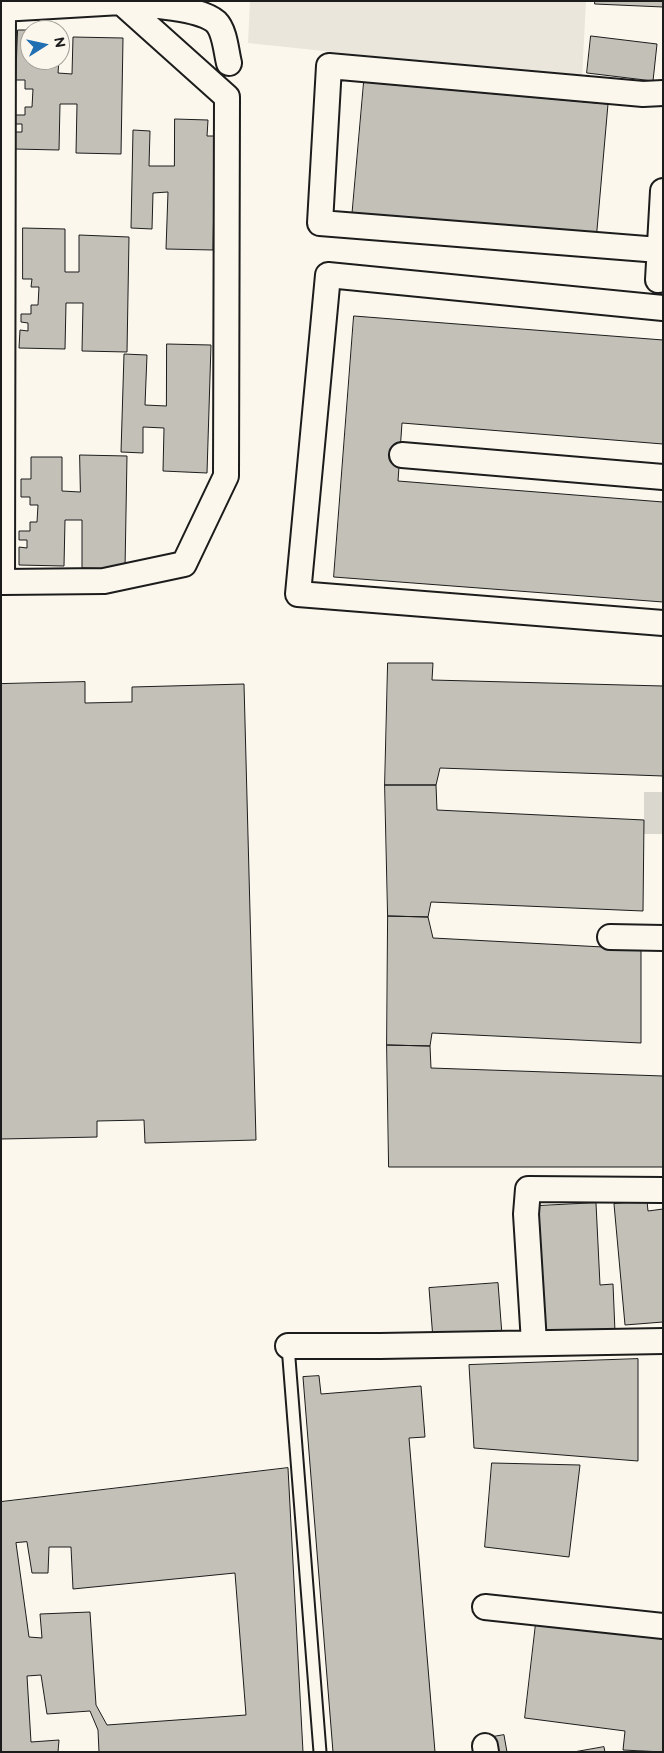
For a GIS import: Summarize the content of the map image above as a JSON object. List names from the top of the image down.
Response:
{
  "north": "right"
}
